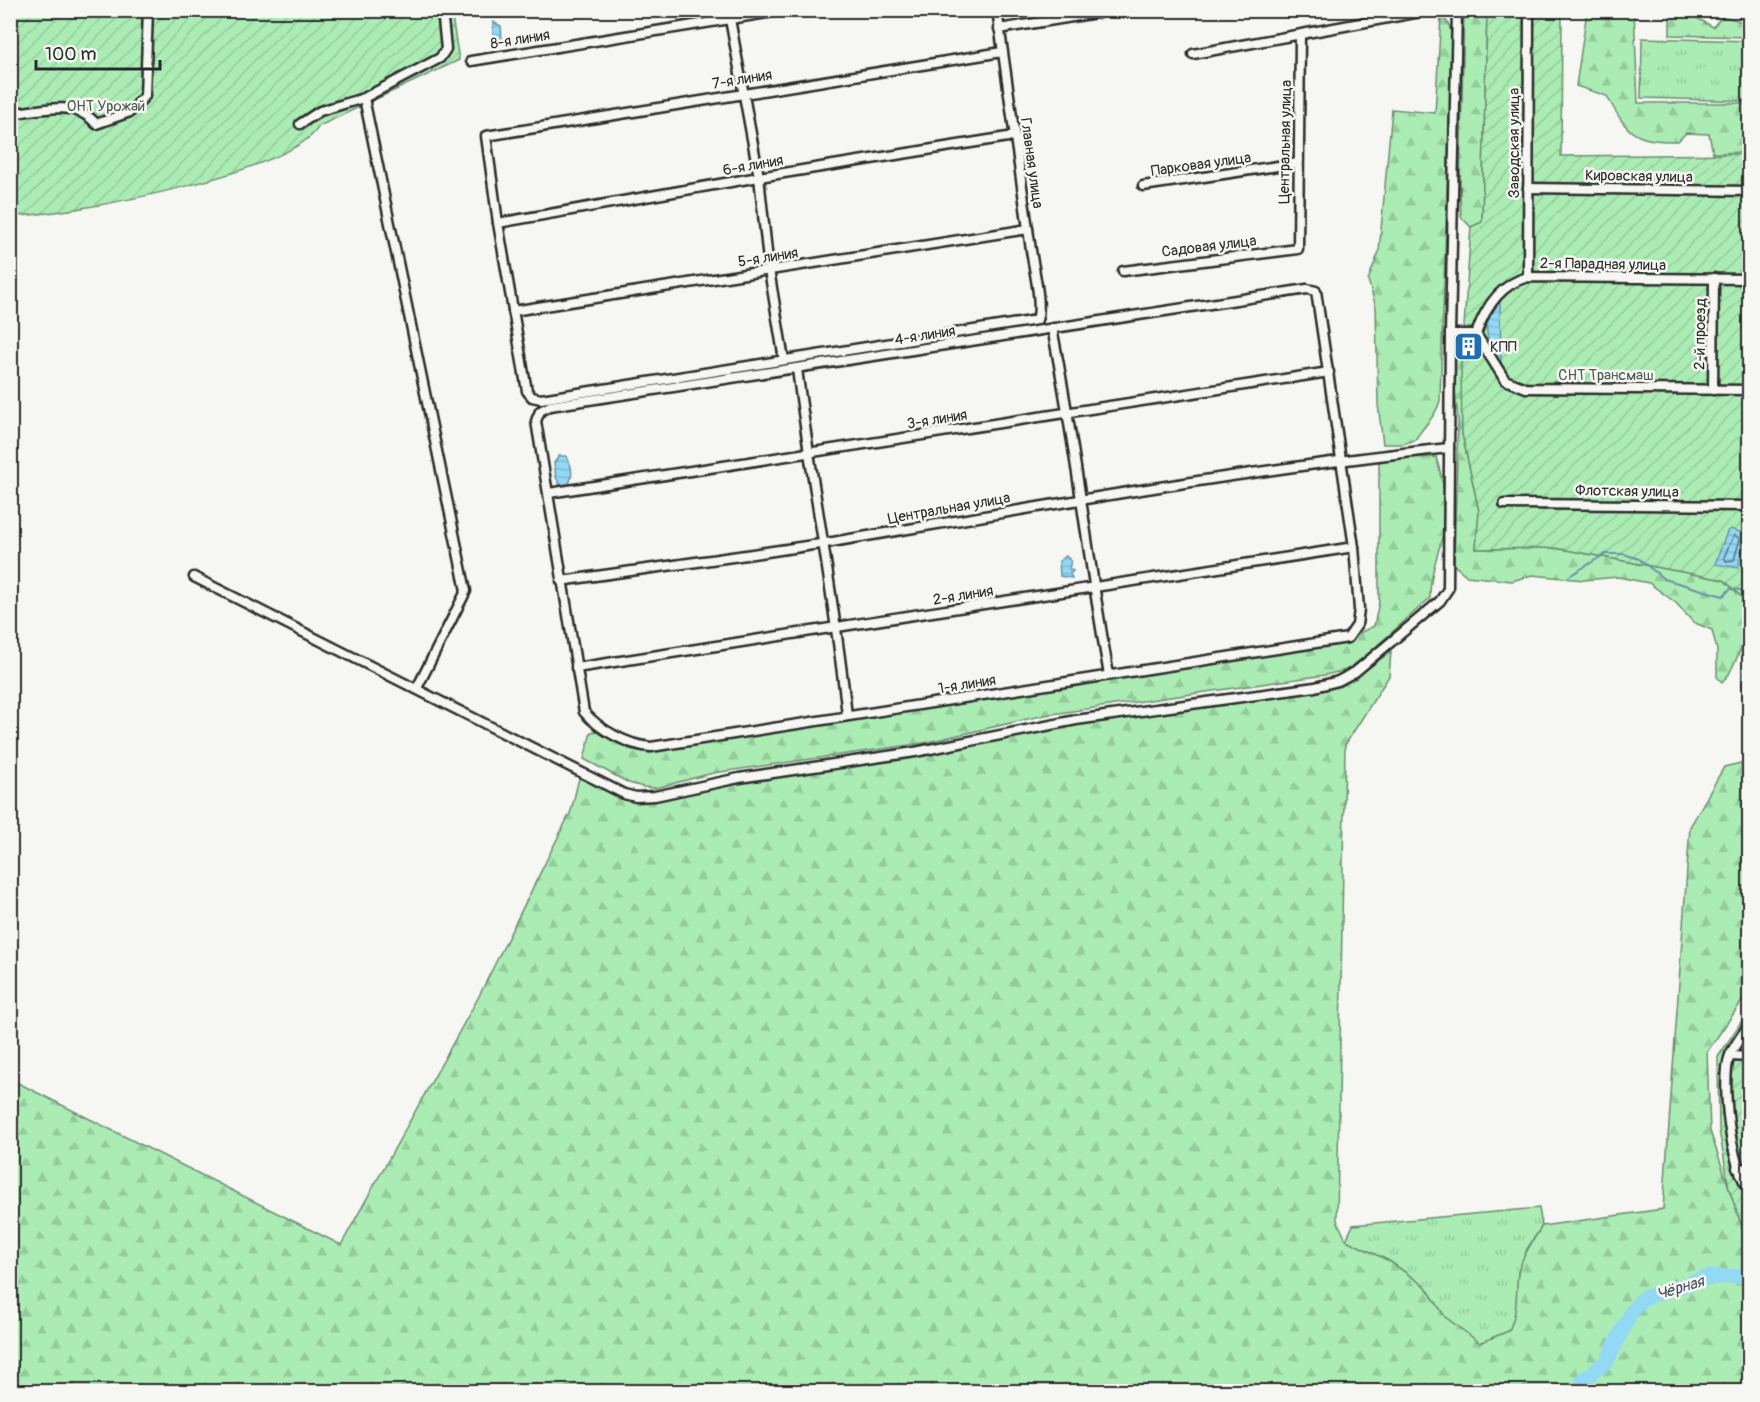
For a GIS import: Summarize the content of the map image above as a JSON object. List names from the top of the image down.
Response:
{
  "streets": {
    "street": [
      "8-я линия",
      "7-я линия",
      "Центральная улица",
      "Заводская улица",
      "Главная улица",
      "Парковая улица",
      "6-я линия",
      "Кировская улица",
      "Садовая улица",
      "5-я линия",
      "2-я Парадная улица",
      "2-й проезд",
      "4-я линия",
      "3-я линия",
      "Флотская улица",
      "2-я линия",
      "1-я линия"
    ]
  },
  "crossings": [
    ["7-я линия", "Главная улица"],
    ["7-я линия", "6-я линия"],
    ["Центральная улица", "Парковая улица"],
    ["Центральная улица", "Садовая улица"],
    ["Заводская улица", "Кировская улица"],
    ["Заводская улица", "2-я Парадная улица"],
    ["Главная улица", "6-я линия"],
    ["Главная улица", "5-я линия"],
    ["2-я Парадная улица", "2-й проезд"],
    ["4-я линия", "3-я линия"],
    ["2-я линия", "1-я линия"]
  ],
  "water": ["Чёрная"],
  "parks": ["ОНТ Урожай", "СНТ Трансмаш"],
  "places": {
    "building": ["КПП"]
  },
  "scale_bar": "100 m"
}
